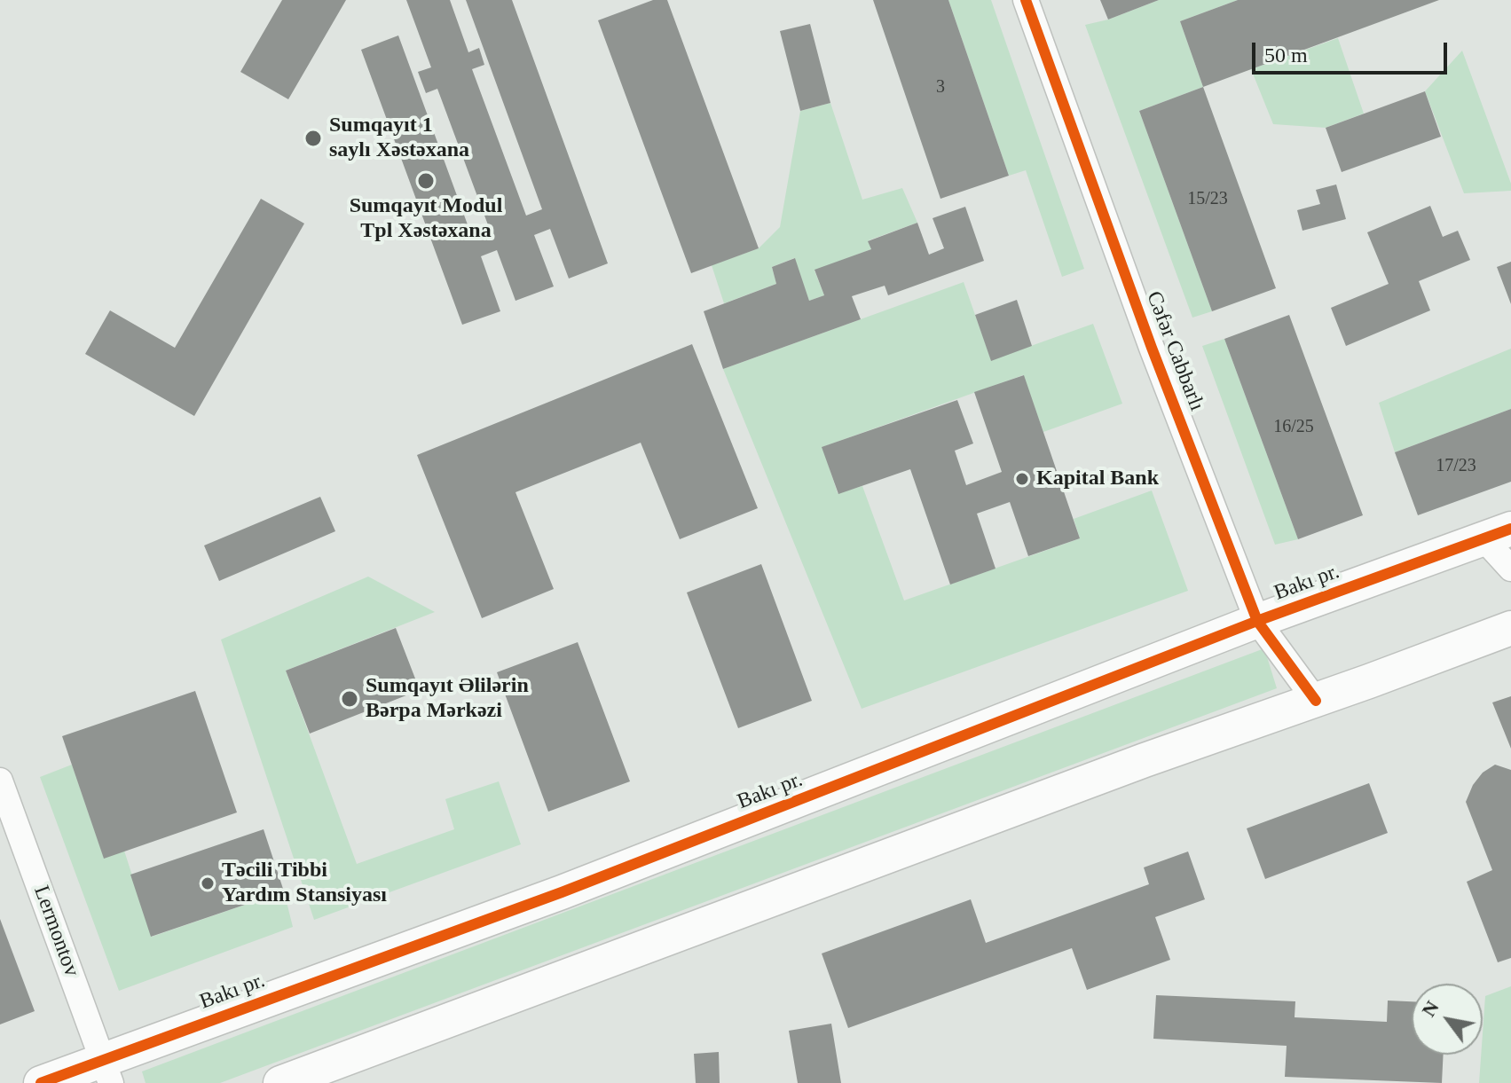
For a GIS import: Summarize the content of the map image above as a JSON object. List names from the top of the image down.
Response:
{
  "streets": {
    "street": ["Cəfər Cabbarlı", "Bakı pr.", "Lermontov"]
  },
  "crossings": [
    ["Cəfər Cabbarlı", "Bakı pr."],
    ["Bakı pr.", "Lermontov"]
  ],
  "places": [
    "Sumqayıt 1 saylı Xəstəxana",
    "Sumqayıt Modul Tpl Xəstəxana",
    "Kapital Bank",
    "Sumqayıt Əlilərin Bərpa Mərkəzi",
    "Təcili Tibbi Yardım Stansiyası"
  ],
  "house_numbers": [
    "3",
    "15/23",
    "16/25",
    "17/23"
  ],
  "scale_bar": "50 m",
  "north": "top left"
}
